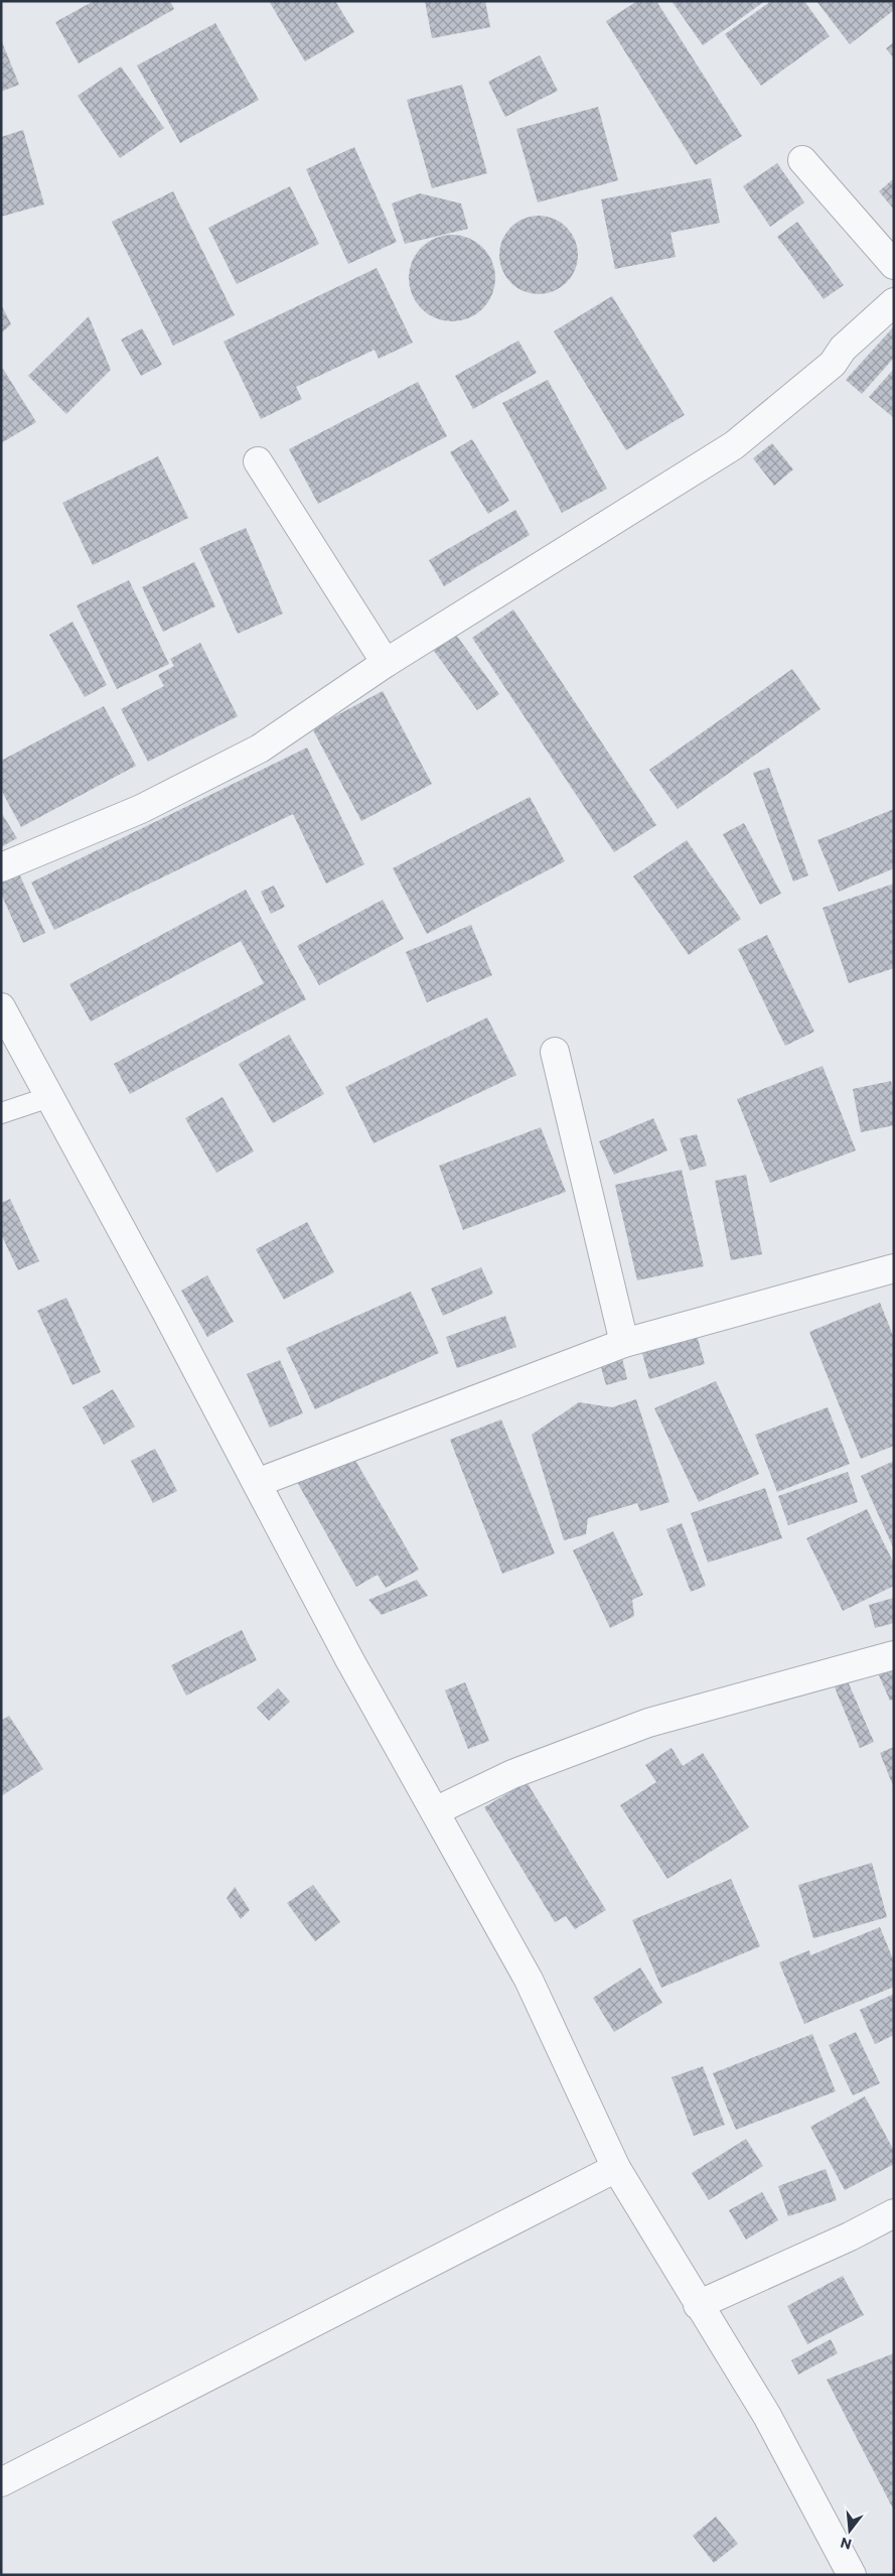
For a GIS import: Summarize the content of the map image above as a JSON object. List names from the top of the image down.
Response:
{
  "north": "bottom"
}
